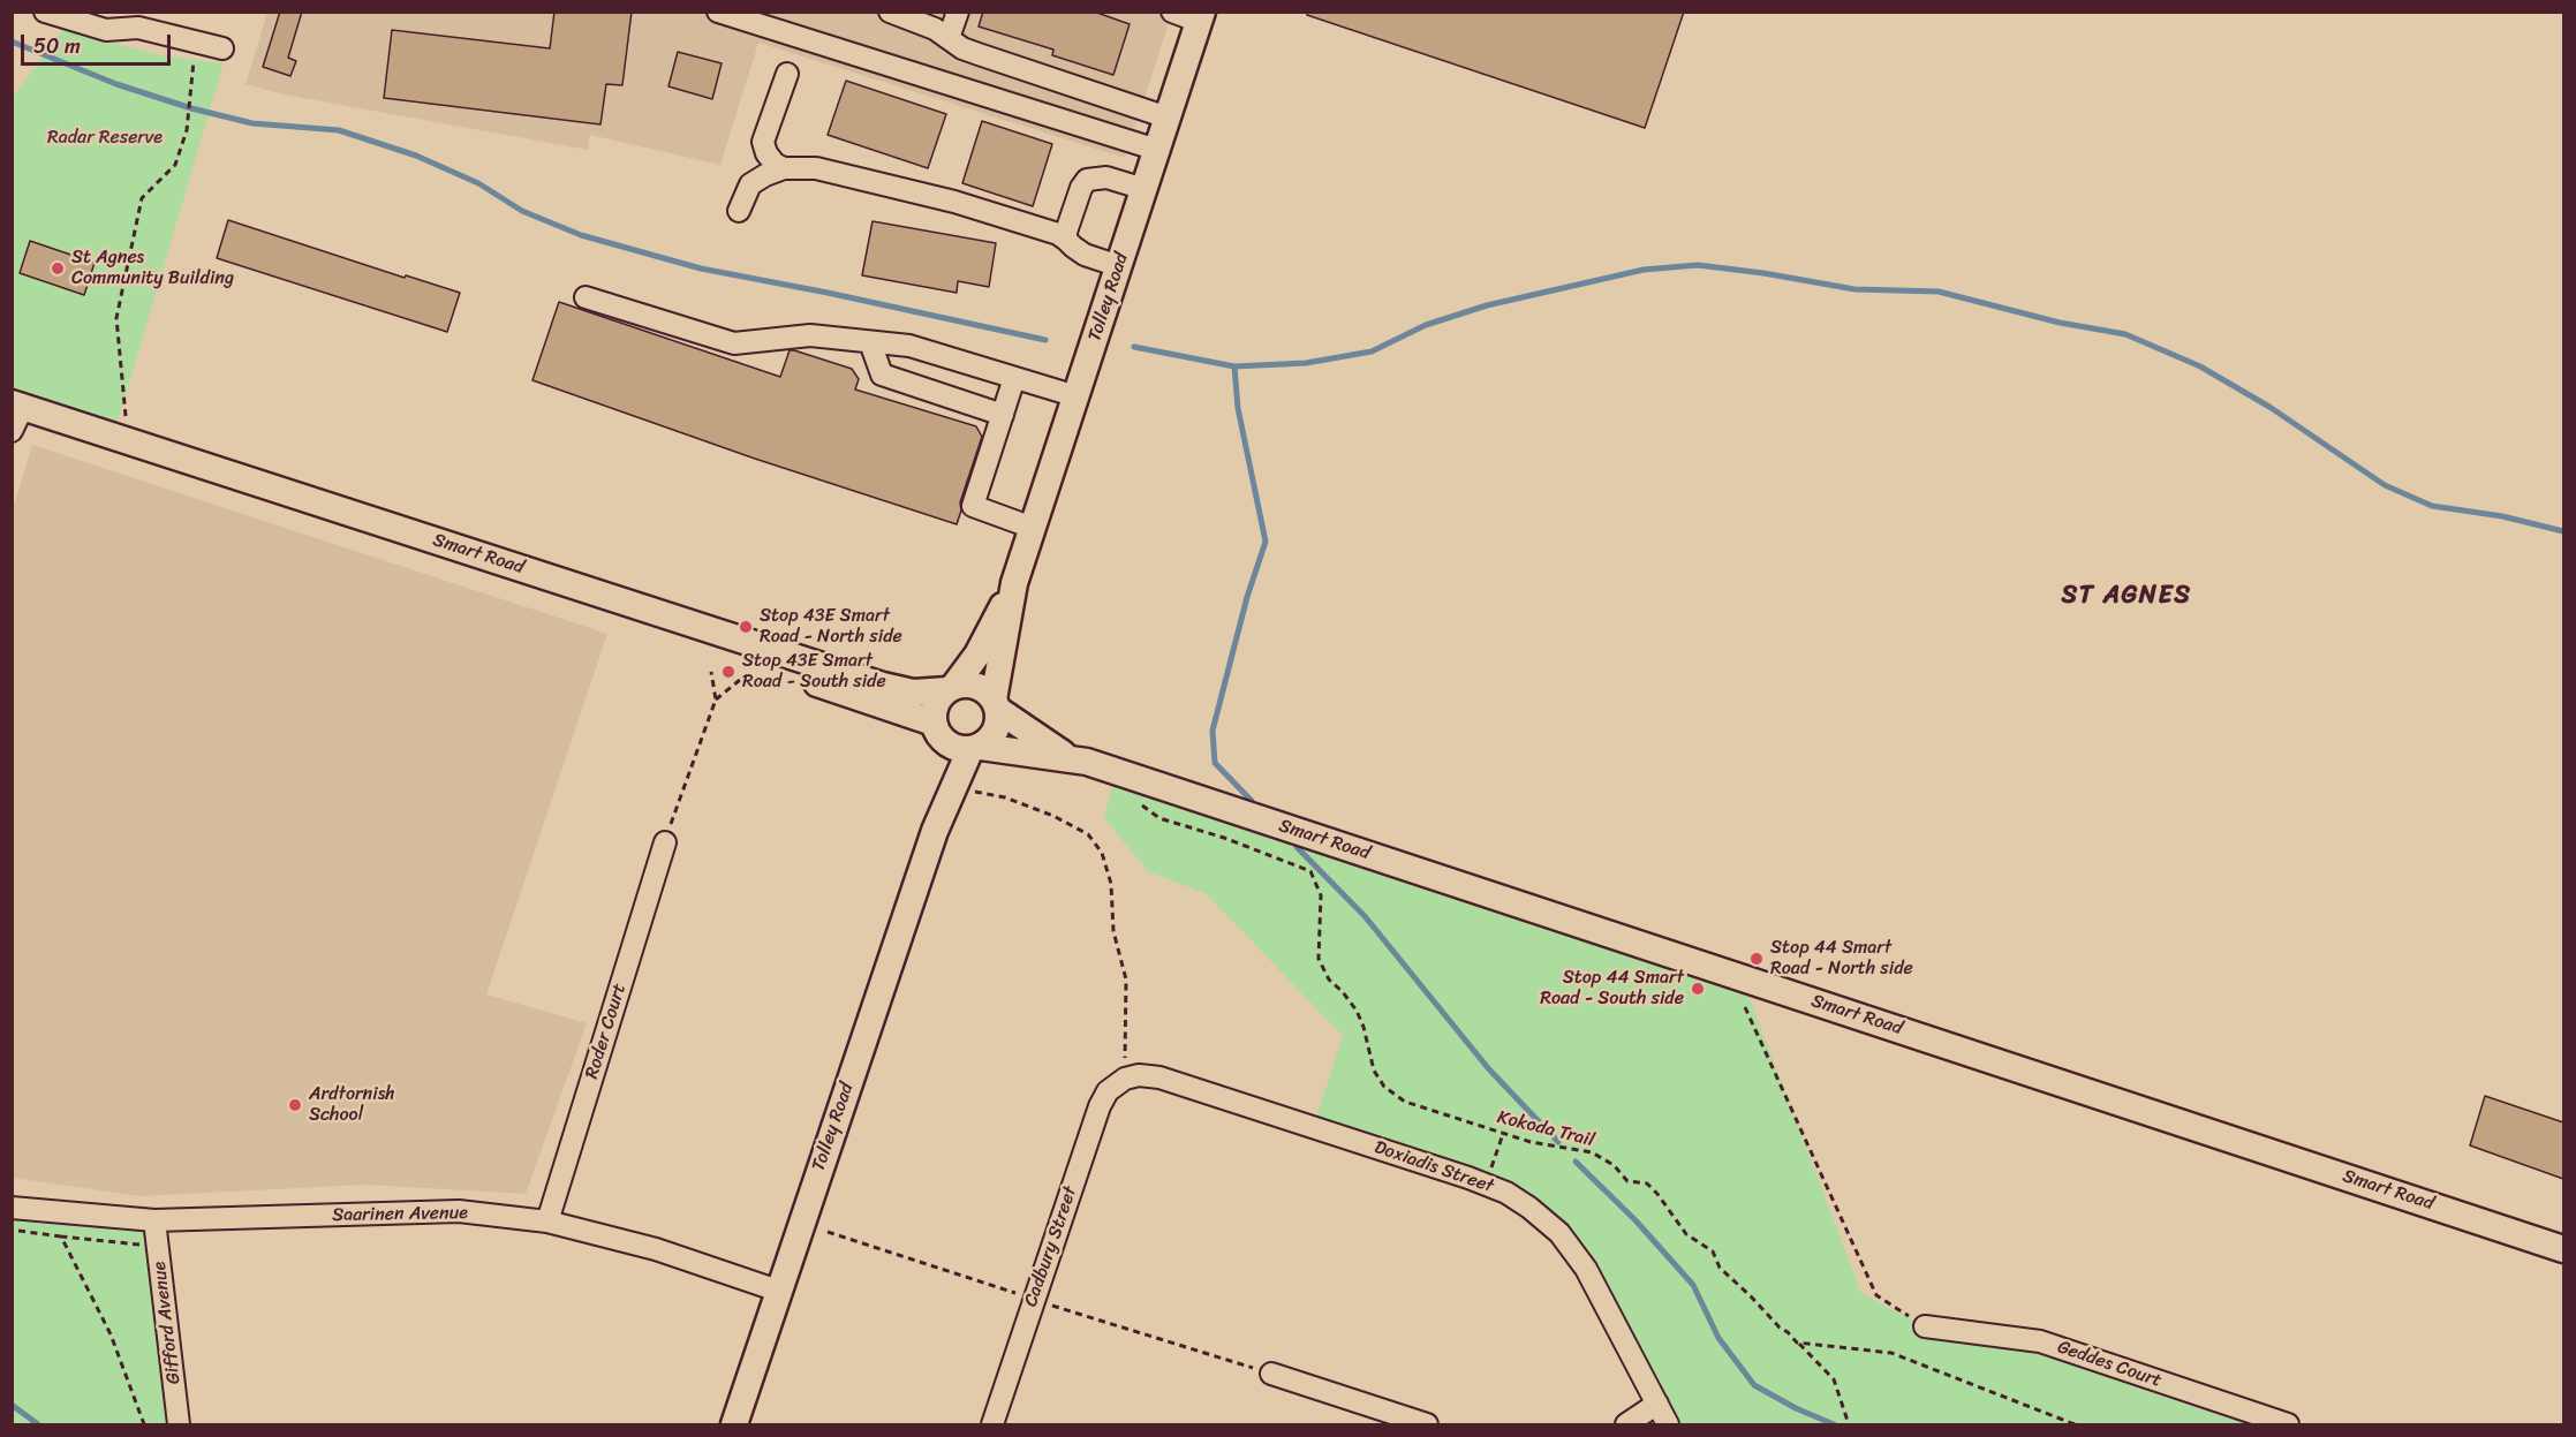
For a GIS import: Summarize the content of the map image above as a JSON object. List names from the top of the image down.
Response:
{
  "streets": {
    "main road": ["Tolley Road", "Smart Road"],
    "street": [
      "Roder Court",
      "Doxiadis Street",
      "Saarinen Avenue",
      "Cadbury Street",
      "Gifford Avenue",
      "Geddes Court"
    ],
    "path": ["Kokoda Trail"]
  },
  "crossings": [
    ["Tolley Road", "Smart Road"],
    ["Tolley Road", "Saarinen Avenue"],
    ["Smart Road", "Kokoda Trail"],
    ["Roder Court", "Saarinen Avenue"],
    ["Doxiadis Street", "Cadbury Street"],
    ["Saarinen Avenue", "Gifford Avenue"]
  ],
  "districts": ["ST AGNES"],
  "parks": ["Radar Reserve"],
  "places": [
    "St Agnes Community Building",
    "Stop 43E Smart Road - North side",
    "Stop 43E Smart Road - South side",
    "Stop 44 Smart Road - North side",
    "Stop 44 Smart Road - South side",
    "Ardtornish School"
  ],
  "scale_bar": "50 m"
}
